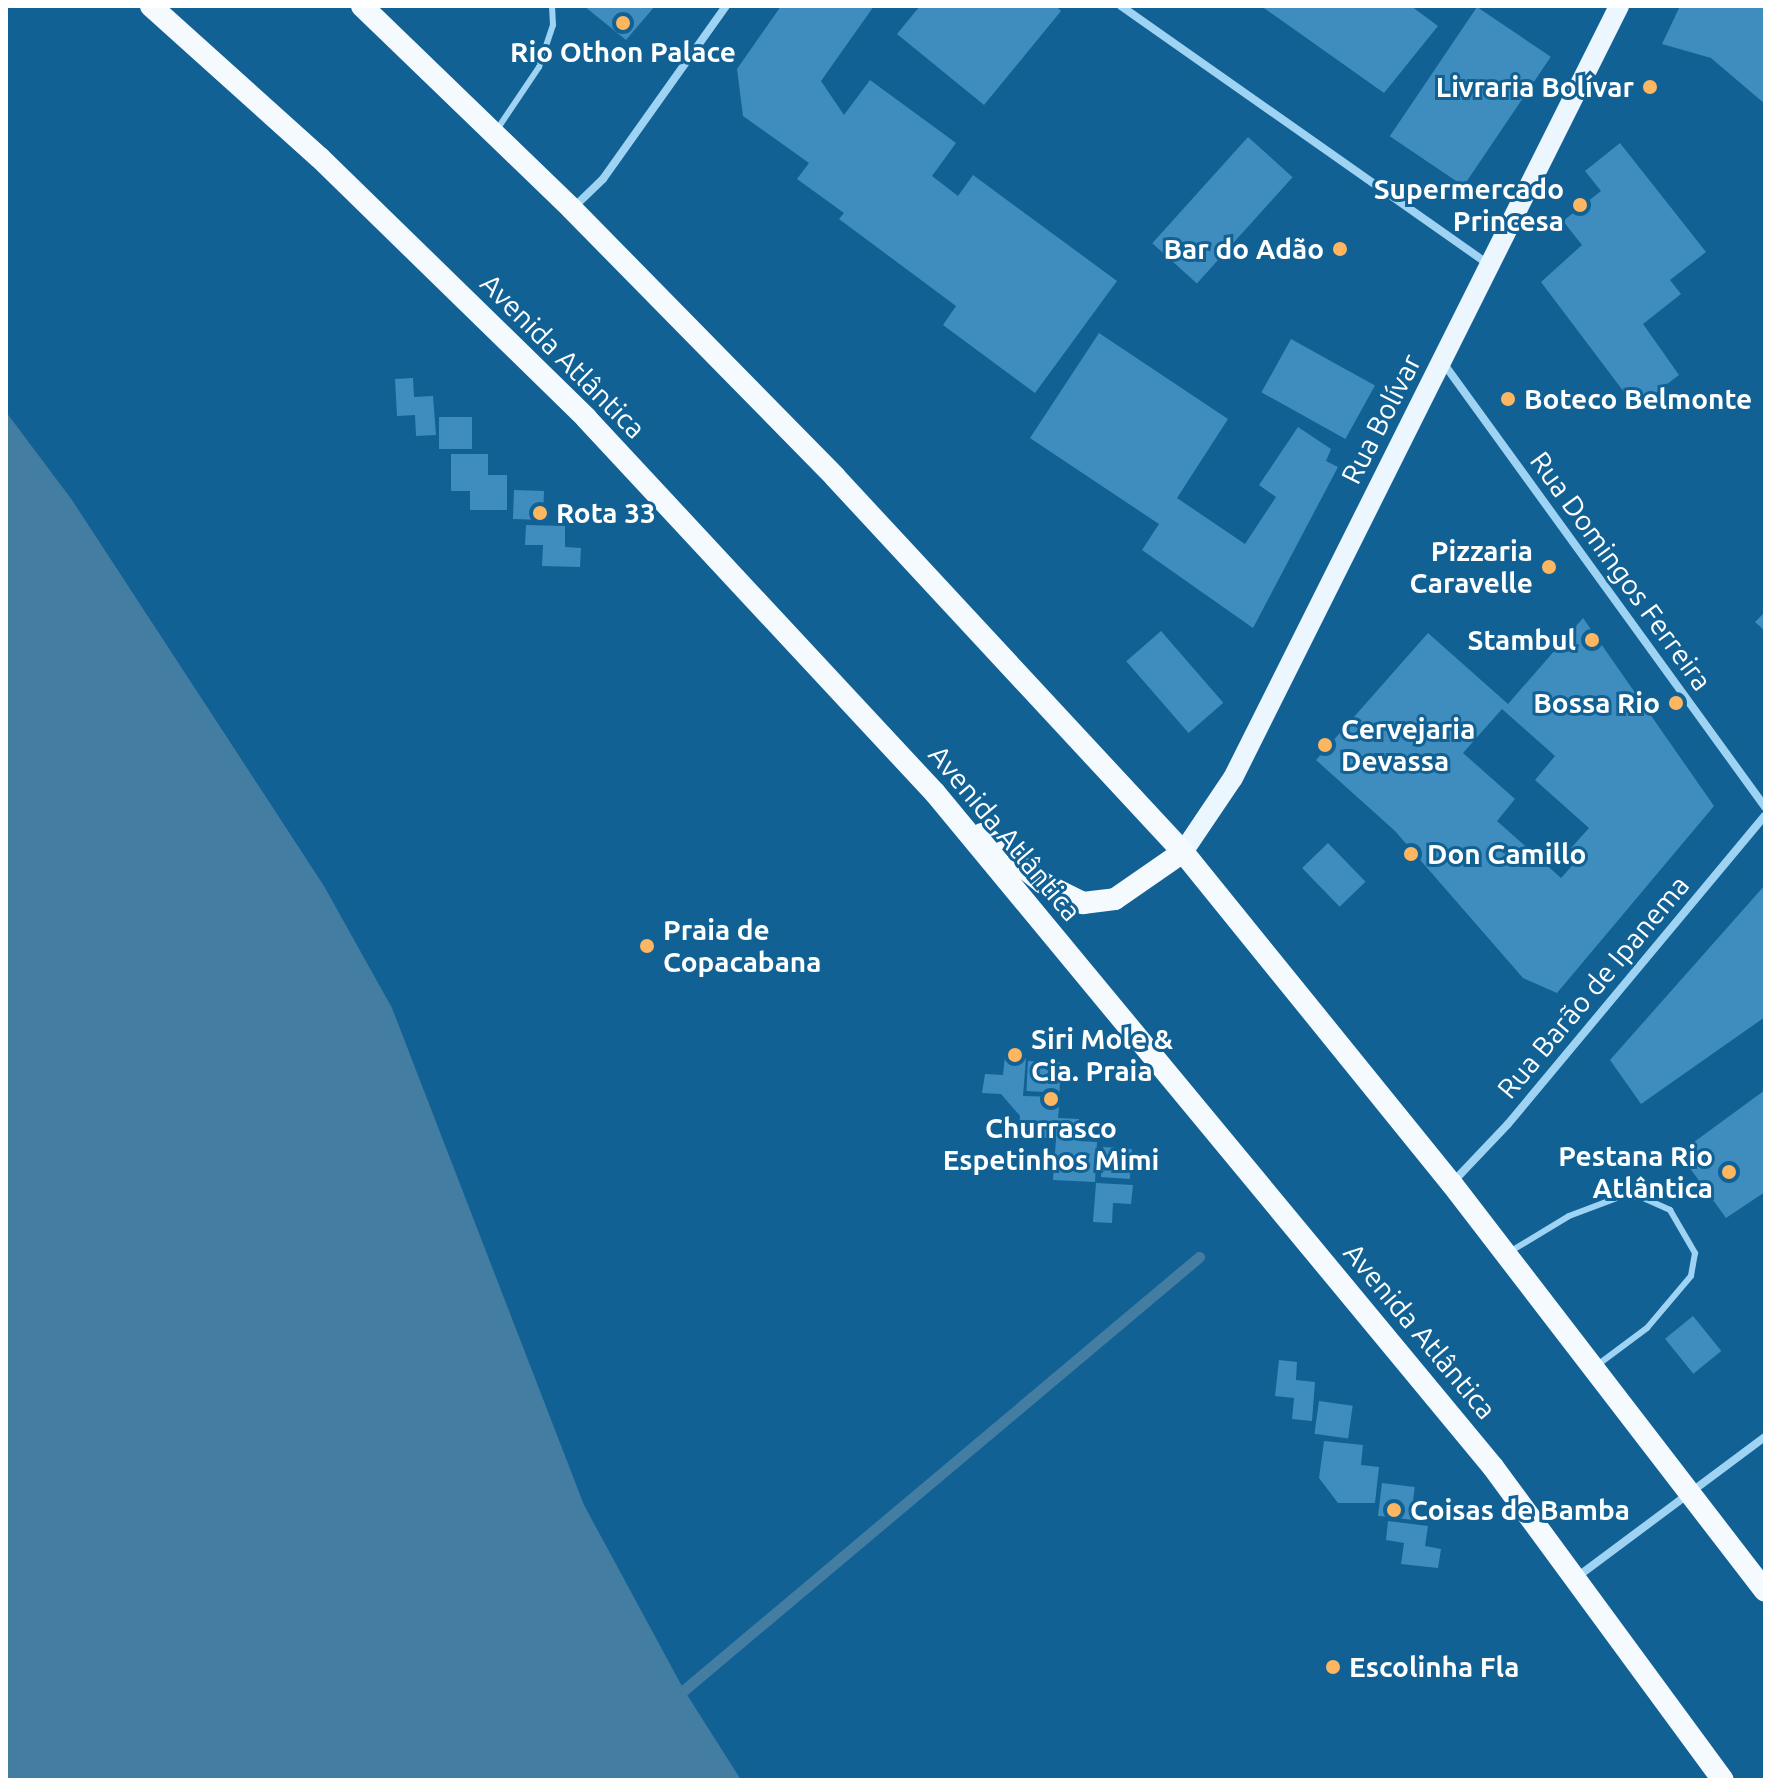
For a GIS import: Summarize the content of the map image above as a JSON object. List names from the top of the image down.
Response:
{
  "streets": {
    "highway": ["Avenida Atlântica"],
    "main road": ["Rua Bolívar"],
    "street": ["Rua Domingos Ferreira", "Rua Barão de Ipanema"]
  },
  "crossings": [
    ["Rua Bolívar", "Rua Domingos Ferreira"]
  ],
  "places": [
    "Rio Othon Palace",
    "Livraria Bolívar",
    "Supermercado Princesa",
    "Bar do Adão",
    "Boteco Belmonte",
    "Rota 33",
    "Pizzaria Caravelle",
    "Stambul",
    "Bossa Rio",
    "Cervejaria Devassa",
    "Don Camillo",
    "Praia de Copacabana",
    "Siri Mole & Cia. Praia",
    "Churrasco Espetinhos Mimi",
    "Pestana Rio Atlântica",
    "Coisas de Bamba",
    "Escolinha Fla"
  ]
}
